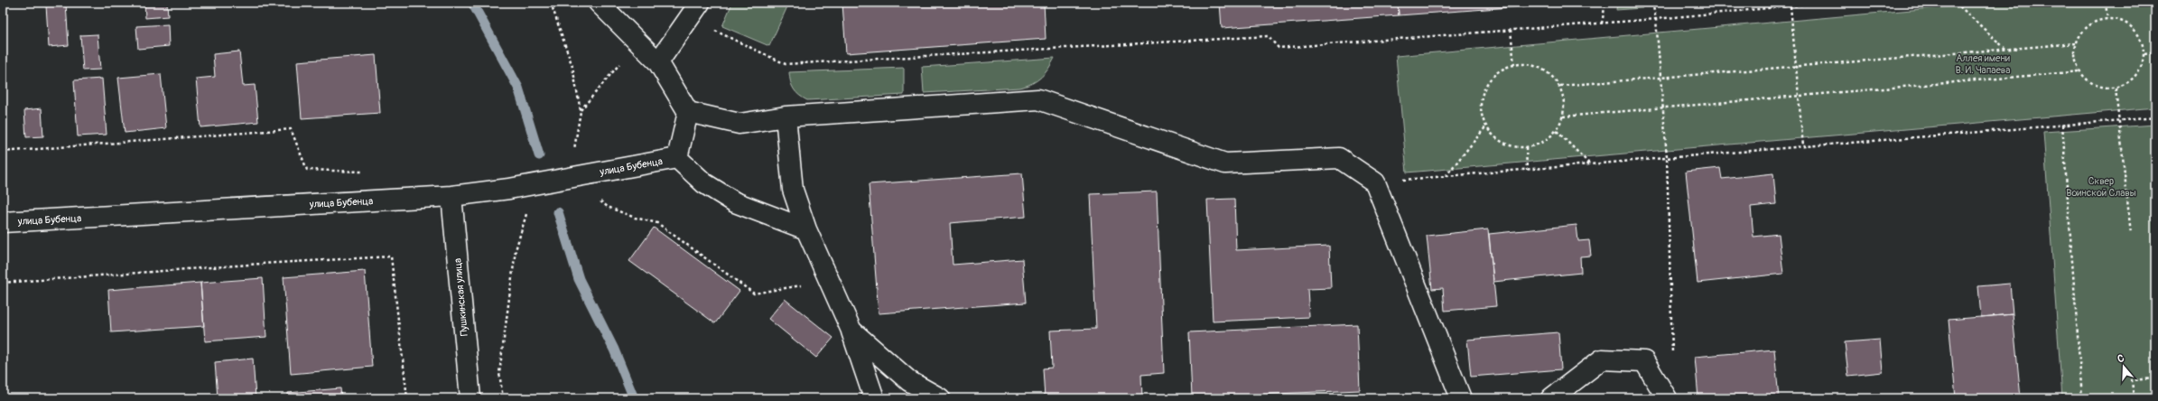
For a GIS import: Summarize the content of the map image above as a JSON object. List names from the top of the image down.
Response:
{
  "streets": {
    "street": ["улица Бубенца", "Пушкинская улица"]
  },
  "crossings": [
    ["улица Бубенца", "Пушкинская улица"]
  ],
  "parks": ["Аллея имени В. И. Чапаева", "Сквер Воинской Славы"],
  "north": "top"
}
